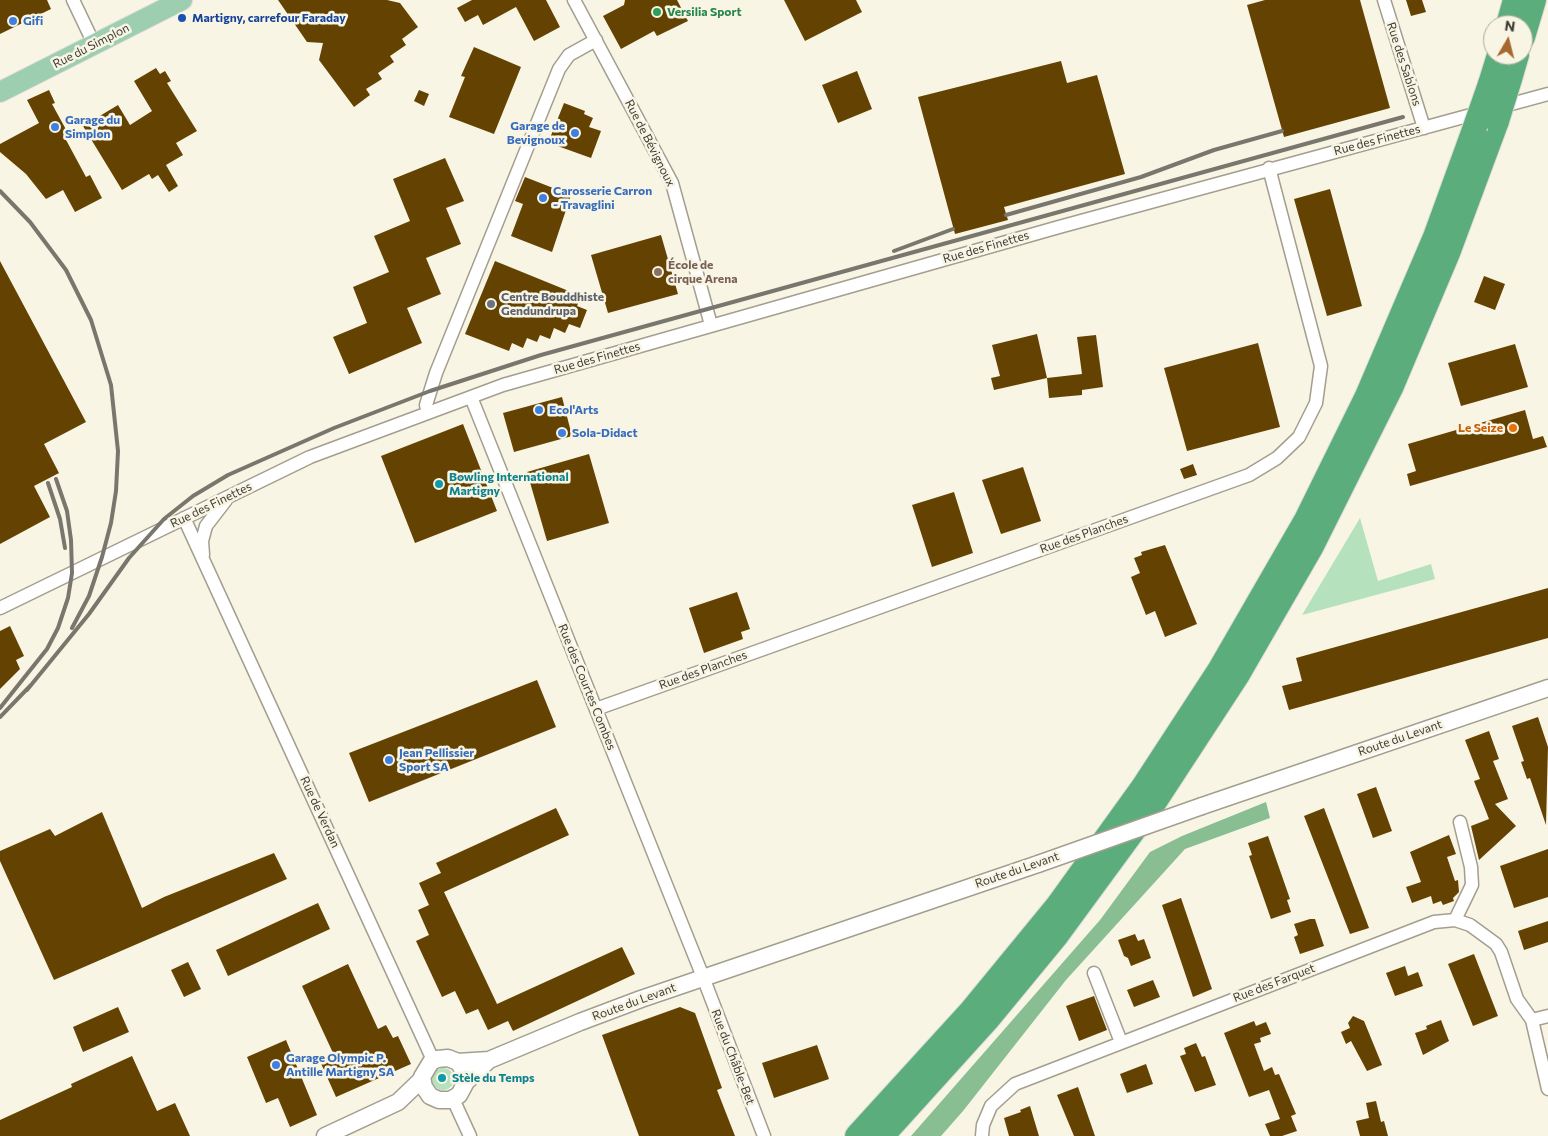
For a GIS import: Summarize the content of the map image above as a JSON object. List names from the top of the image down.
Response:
{
  "streets": {
    "main road": ["Rue du Simplon"],
    "street": [
      "Rue des Sablons",
      "Rue des Finettes",
      "Rue de Bévignoux",
      "Rue des Planches",
      "Rue des Courtes Combes",
      "Route du Levant",
      "Rue de Verdan",
      "Rue des Farquet",
      "Rue du Châble-Bet"
    ]
  },
  "crossings": [
    ["Rue des Sablons", "Rue des Finettes"],
    ["Rue des Finettes", "Rue de Bévignoux"],
    ["Rue des Finettes", "Rue des Planches"],
    ["Rue des Finettes", "Rue des Courtes Combes"],
    ["Rue des Finettes", "Rue de Verdan"],
    ["Rue des Planches", "Rue des Courtes Combes"],
    ["Rue des Courtes Combes", "Route du Levant"],
    ["Rue des Courtes Combes", "Rue du Châble-Bet"],
    ["Route du Levant", "Rue de Verdan"],
    ["Route du Levant", "Rue du Châble-Bet"]
  ],
  "places": [
    "Versilia Sport",
    "Martigny, carrefour Faraday",
    "Gifi",
    "Garage du Simplon",
    "Garage de Bevignoux",
    "Carosserie Carron - Travaglini",
    "École de cirque Arena",
    "Centre Bouddhiste Gendundrupa",
    "Ecol'Arts",
    "Le Seize",
    "Sola-Didact",
    "Bowling International Martigny",
    "Jean Pellissier Sport SA",
    "Garage Olympic P. Antille Martigny SA",
    "Stèle du Temps"
  ],
  "north": "top"
}
